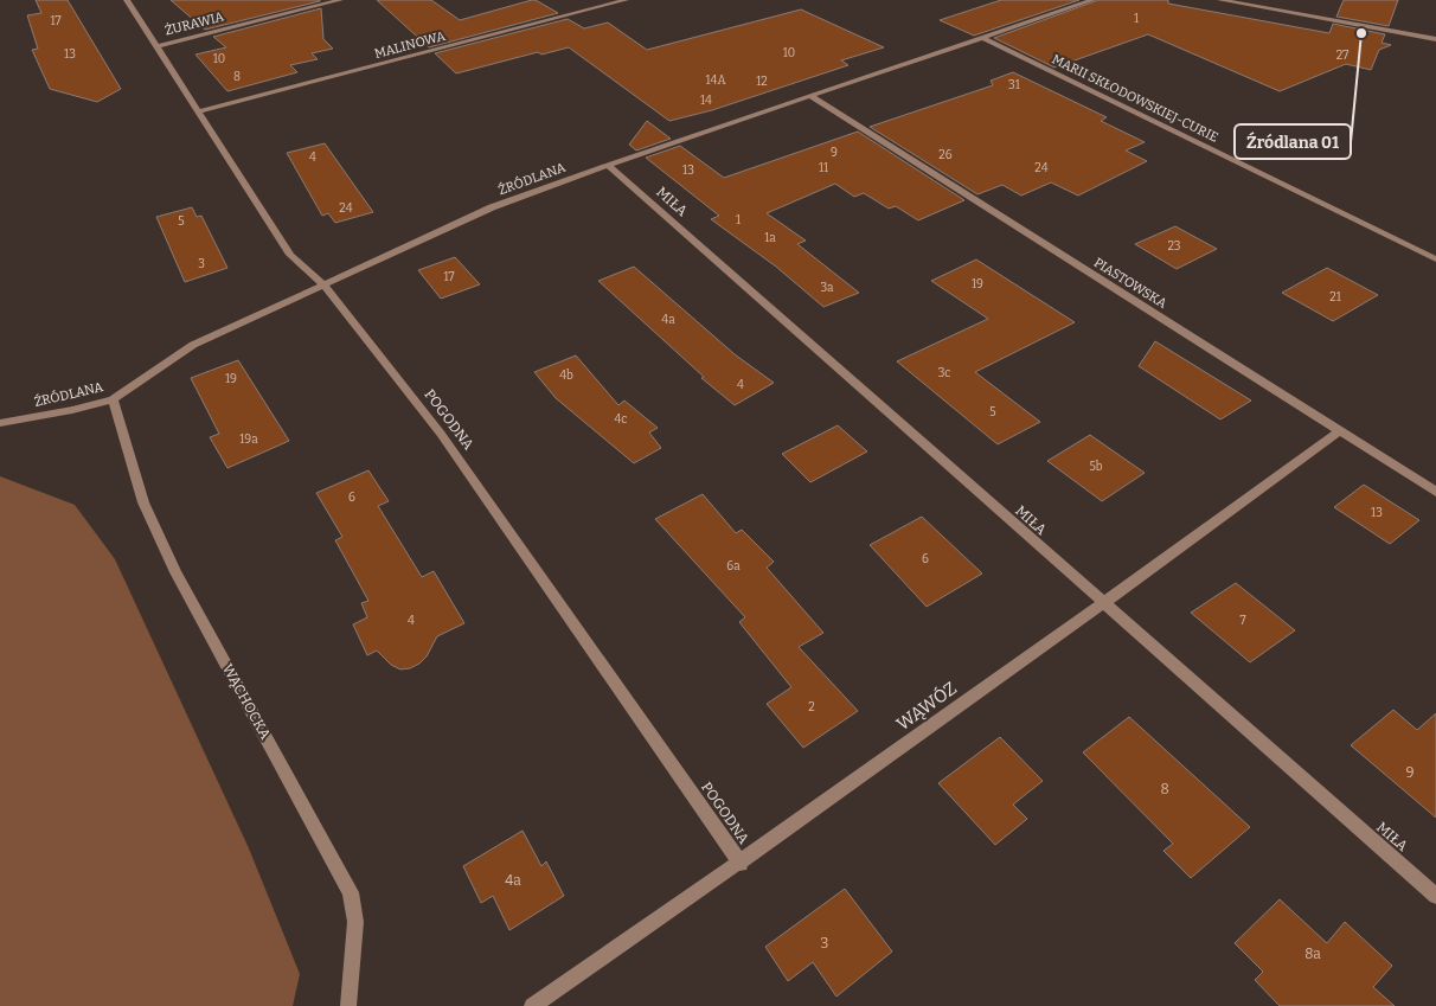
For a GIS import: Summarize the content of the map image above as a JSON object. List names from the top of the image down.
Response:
{
  "streets": {
    "street": [
      "ŻURAWIA",
      "MALINOWA",
      "MARII SKŁODOWSKIEJ-CURIE",
      "ŹRÓDLANA",
      "MIŁA",
      "PIASTOWSKA",
      "POGODNA",
      "WĄCHOCKA",
      "WĄWÓZ"
    ]
  },
  "crossings": [
    ["ŻURAWIA", "POGODNA"],
    ["MALINOWA", "POGODNA"],
    ["MARII SKŁODOWSKIEJ-CURIE", "ŹRÓDLANA"],
    ["ŹRÓDLANA", "MIŁA"],
    ["ŹRÓDLANA", "PIASTOWSKA"],
    ["ŹRÓDLANA", "POGODNA"],
    ["ŹRÓDLANA", "WĄCHOCKA"],
    ["MIŁA", "WĄWÓZ"],
    ["PIASTOWSKA", "WĄWÓZ"],
    ["POGODNA", "WĄWÓZ"]
  ],
  "places": ["Źródlana 01"],
  "house_numbers": [
    "1",
    "17",
    "10",
    "13",
    "27",
    "10",
    "8",
    "14A",
    "12",
    "31",
    "14",
    "9",
    "26",
    "4",
    "11",
    "24",
    "13",
    "24",
    "1",
    "5",
    "1a",
    "23",
    "3",
    "17",
    "19",
    "3a",
    "21",
    "4a",
    "3c",
    "4b",
    "19",
    "4",
    "5",
    "4c",
    "19a",
    "5b",
    "6",
    "13",
    "6",
    "6a",
    "4",
    "7",
    "2",
    "9",
    "8",
    "4a",
    "3",
    "8a"
  ]
}
